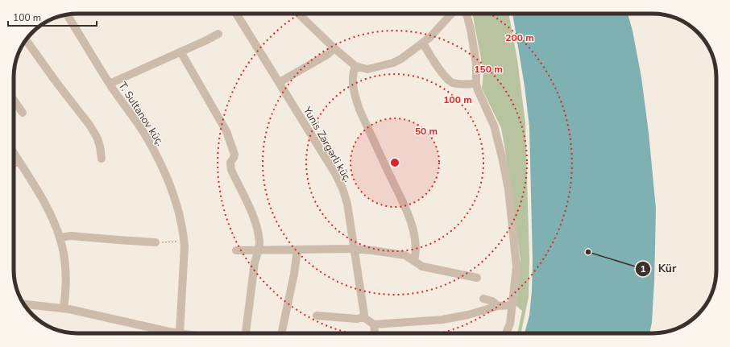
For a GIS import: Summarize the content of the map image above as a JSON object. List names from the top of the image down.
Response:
{
  "streets": {
    "street": ["T. Sultanov küç.", "Yunis Zərgərli küç."]
  },
  "places": ["Kür"],
  "scale_bar": "100 m",
  "rings": [
    "200 m",
    "150 m",
    "100 m",
    "50 m"
  ]
}
